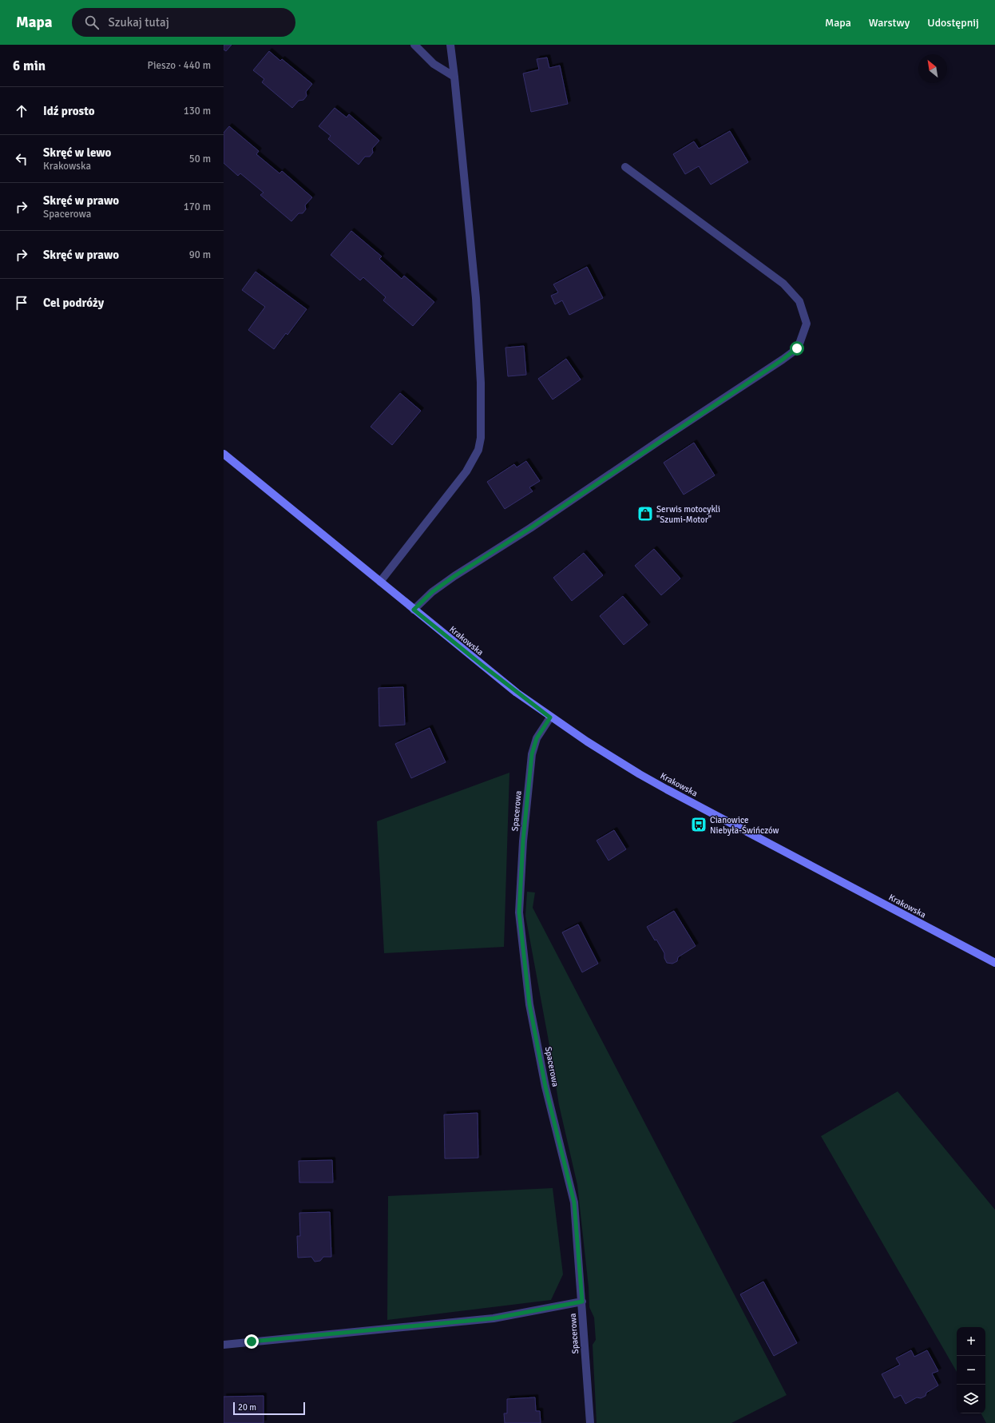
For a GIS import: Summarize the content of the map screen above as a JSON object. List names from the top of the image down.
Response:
{
  "streets": {
    "main road": ["Krakowska"],
    "street": ["Spacerowa"]
  },
  "crossings": [
    ["Krakowska", "Spacerowa"]
  ],
  "places": {
    "shop": ["Serwis motocykli \"Szumi-Motor\""],
    "bus stop": ["Cianowice Niebyła-Świńczów"]
  },
  "scale_bar": "20 m",
  "north": "top left",
  "page": {
    "header": "Mapa",
    "search": "Szukaj tutaj",
    "nav": ["Mapa", "Warstwy", "Udostępnij"],
    "heading": ["6 min", "Pieszo · 440 m"],
    "list": [
      ["Idź prosto", "130 m"],
      ["Skręć w lewo", "Krakowska", "50 m"],
      ["Skręć w prawo", "Spacerowa", "170 m"],
      ["Skręć w prawo", "90 m"],
      "Cel podróży"
    ],
    "map_buttons": ["+", "−"],
    "scale": "20 m"
  }
}
